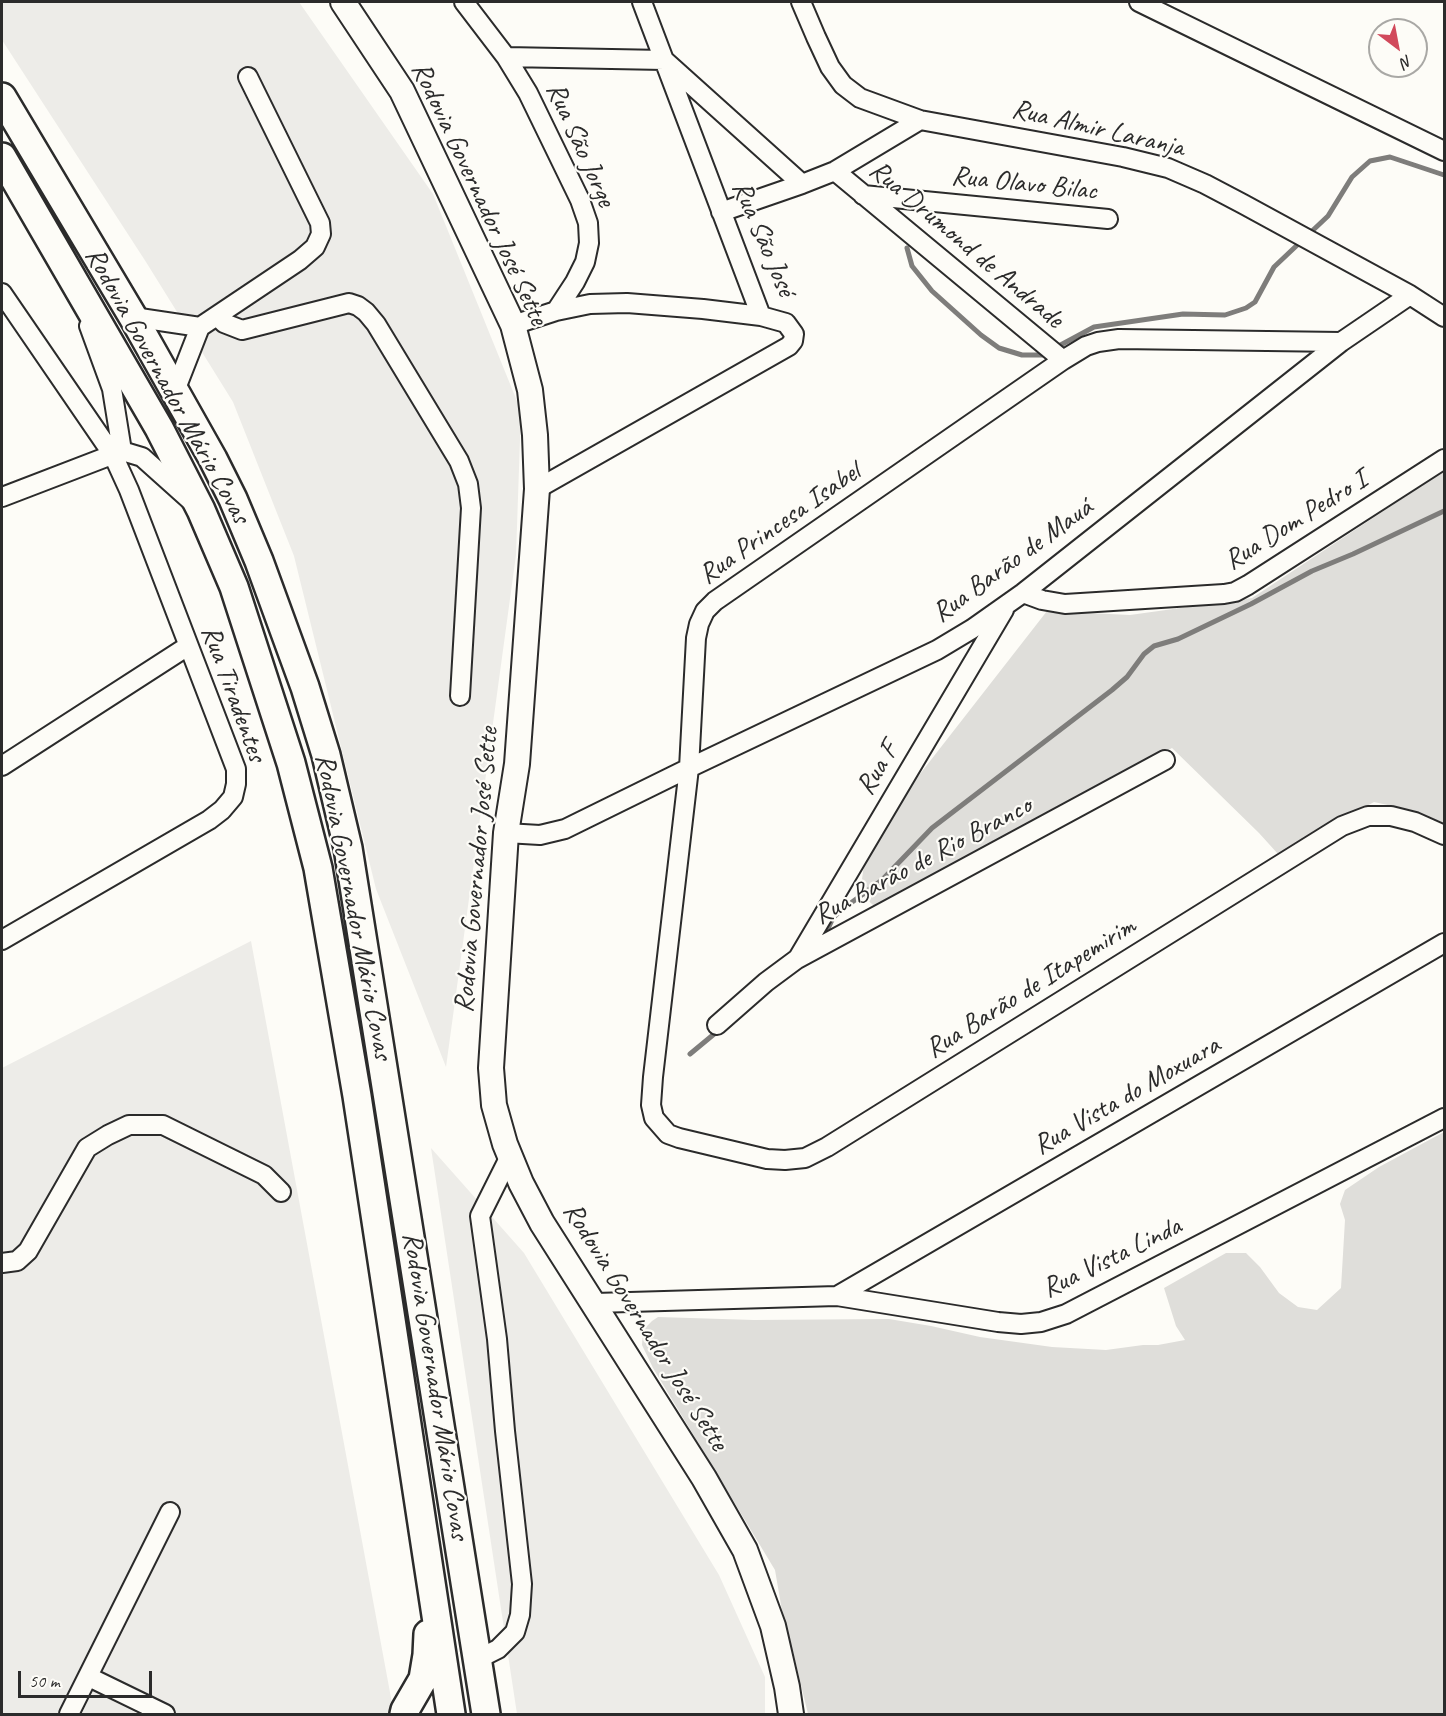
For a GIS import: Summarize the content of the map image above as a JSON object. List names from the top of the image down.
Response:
{
  "streets": {
    "highway": ["Rodovia Governador Mário Covas"],
    "main road": ["Rodovia Governador José Sette"],
    "street": [
      "Rua Almir Laranja",
      "Rua São Jorge",
      "Rua Olavo Bilac",
      "Rua São José",
      "Rua Drumond de Andrade",
      "Rua Dom Pedro I",
      "Rua Princesa Isabel",
      "Rua Barão de Mauá",
      "Rua Tiradentes",
      "Rua F",
      "Rua Barão de Rio Branco",
      "Rua Barão de Itapemirim",
      "Rua Vista do Moxuara",
      "Rua Vista Linda"
    ]
  },
  "crossings": [
    ["Rua Almir Laranja", "Rua Barão de Mauá"],
    ["Rua Olavo Bilac", "Rua Drumond de Andrade"],
    ["Rodovia Governador José Sette", "Rua São José"],
    ["Rodovia Governador José Sette", "Rua Barão de Mauá"],
    ["Rodovia Governador José Sette", "Rua Vista Linda"],
    ["Rua Drumond de Andrade", "Rua Princesa Isabel"],
    ["Rua Dom Pedro I", "Rua Barão de Mauá"],
    ["Rua Princesa Isabel", "Rua Barão de Mauá"],
    ["Rua Princesa Isabel", "Rua Barão de Itapemirim"],
    ["Rua Barão de Mauá", "Rua F"],
    ["Rua F", "Rua Barão de Rio Branco"],
    ["Rua Vista do Moxuara", "Rua Vista Linda"]
  ],
  "scale_bar": "50 m",
  "north": "bottom right"
}
